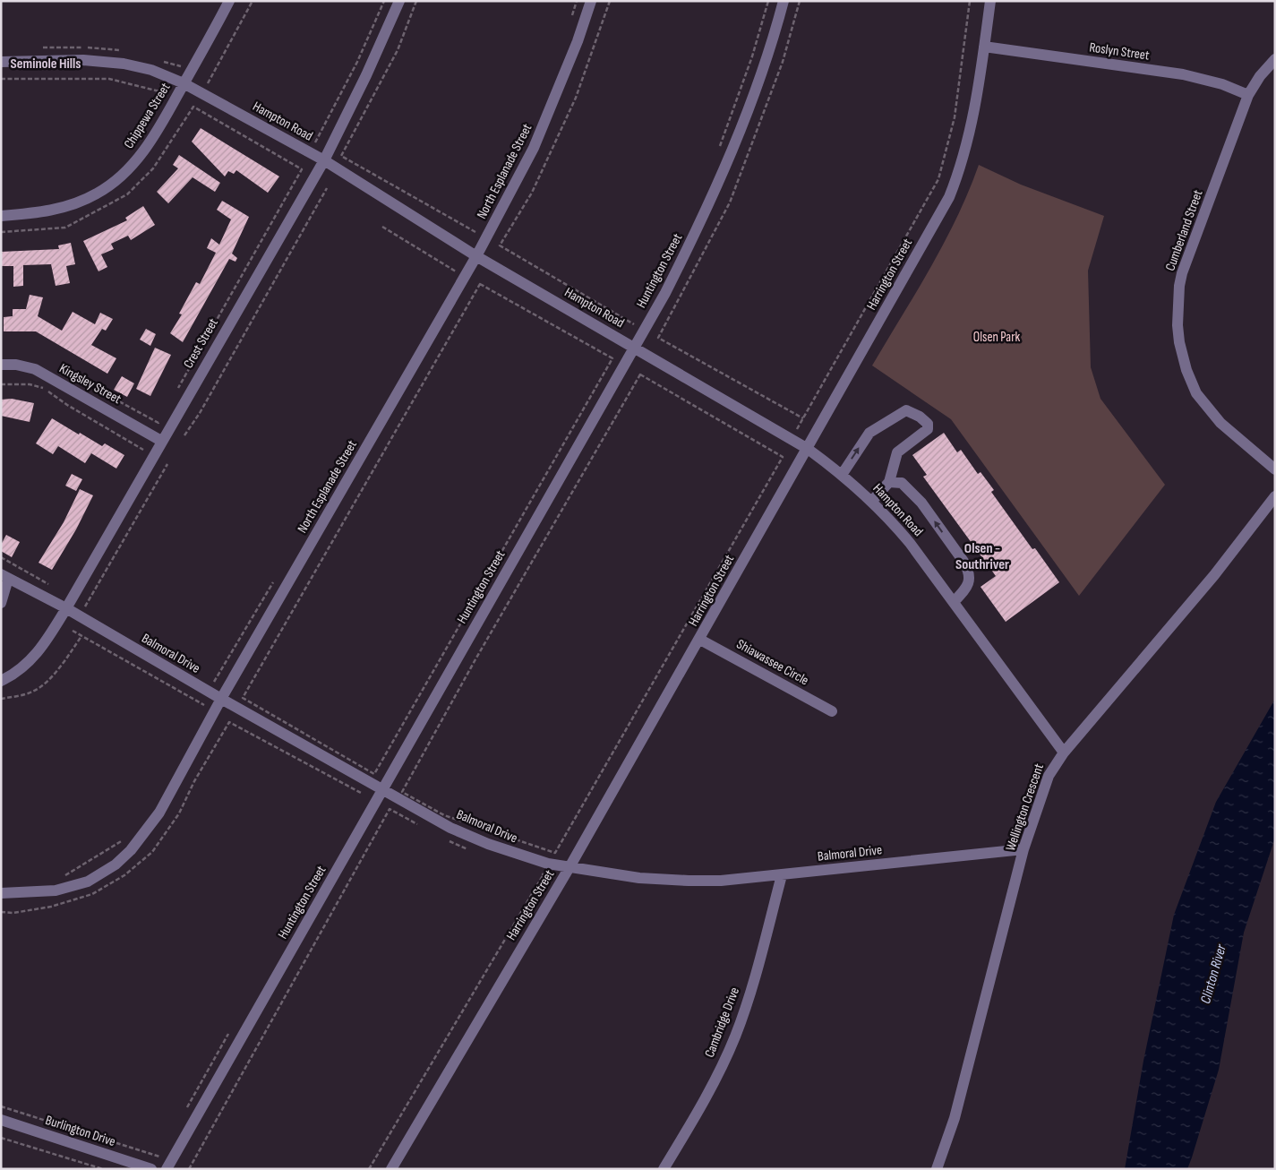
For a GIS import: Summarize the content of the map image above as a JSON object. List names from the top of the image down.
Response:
{
  "streets": {
    "street": [
      "Roslyn Street",
      "Chippewa Street",
      "Hampton Road",
      "North Esplanade Street",
      "Cumberland Street",
      "Huntington Street",
      "Harrington Street",
      "Crest Street",
      "Kingsley Street",
      "Balmoral Drive",
      "Shiawassee Circle",
      "Wellington Crescent",
      "Cambridge Drive",
      "Burlington Drive"
    ]
  },
  "crossings": [
    ["Roslyn Street", "Cumberland Street"],
    ["Roslyn Street", "Harrington Street"],
    ["Chippewa Street", "Hampton Road"],
    ["Hampton Road", "North Esplanade Street"],
    ["Hampton Road", "Huntington Street"],
    ["Hampton Road", "Harrington Street"],
    ["Hampton Road", "Crest Street"],
    ["Hampton Road", "Wellington Crescent"],
    ["North Esplanade Street", "Balmoral Drive"],
    ["Huntington Street", "Balmoral Drive"],
    ["Harrington Street", "Balmoral Drive"],
    ["Harrington Street", "Shiawassee Circle"],
    ["Crest Street", "Kingsley Street"],
    ["Crest Street", "Balmoral Drive"],
    ["Balmoral Drive", "Wellington Crescent"],
    ["Balmoral Drive", "Cambridge Drive"]
  ],
  "districts": ["Seminole Hills", "Olsen - Southriver"],
  "water": ["Clinton River"],
  "parks": ["Olsen Park"]
}
